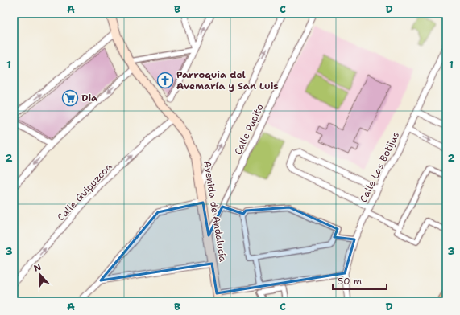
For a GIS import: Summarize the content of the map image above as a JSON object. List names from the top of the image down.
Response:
{
  "streets": {
    "main road": ["Avenida de Andalucía"],
    "street": ["Calle Papito", "Calle Las Botijas", "Calle Guipuzcoa"]
  },
  "crossings": [
    ["Calle Papito", "Avenida de Andalucía"],
    ["Calle Guipuzcoa", "Avenida de Andalucía"]
  ],
  "one_way": ["Calle Guipuzcoa"],
  "places": {
    "church": ["Parroquia del Avemaría y San Luis"],
    "supermarket": ["Dia"]
  },
  "scale_bar": "50 m",
  "north": "top",
  "grid": {
    "columns": [
      "A",
      "B",
      "C",
      "D"
    ],
    "rows": ["1", "2", "3"]
  }
}
